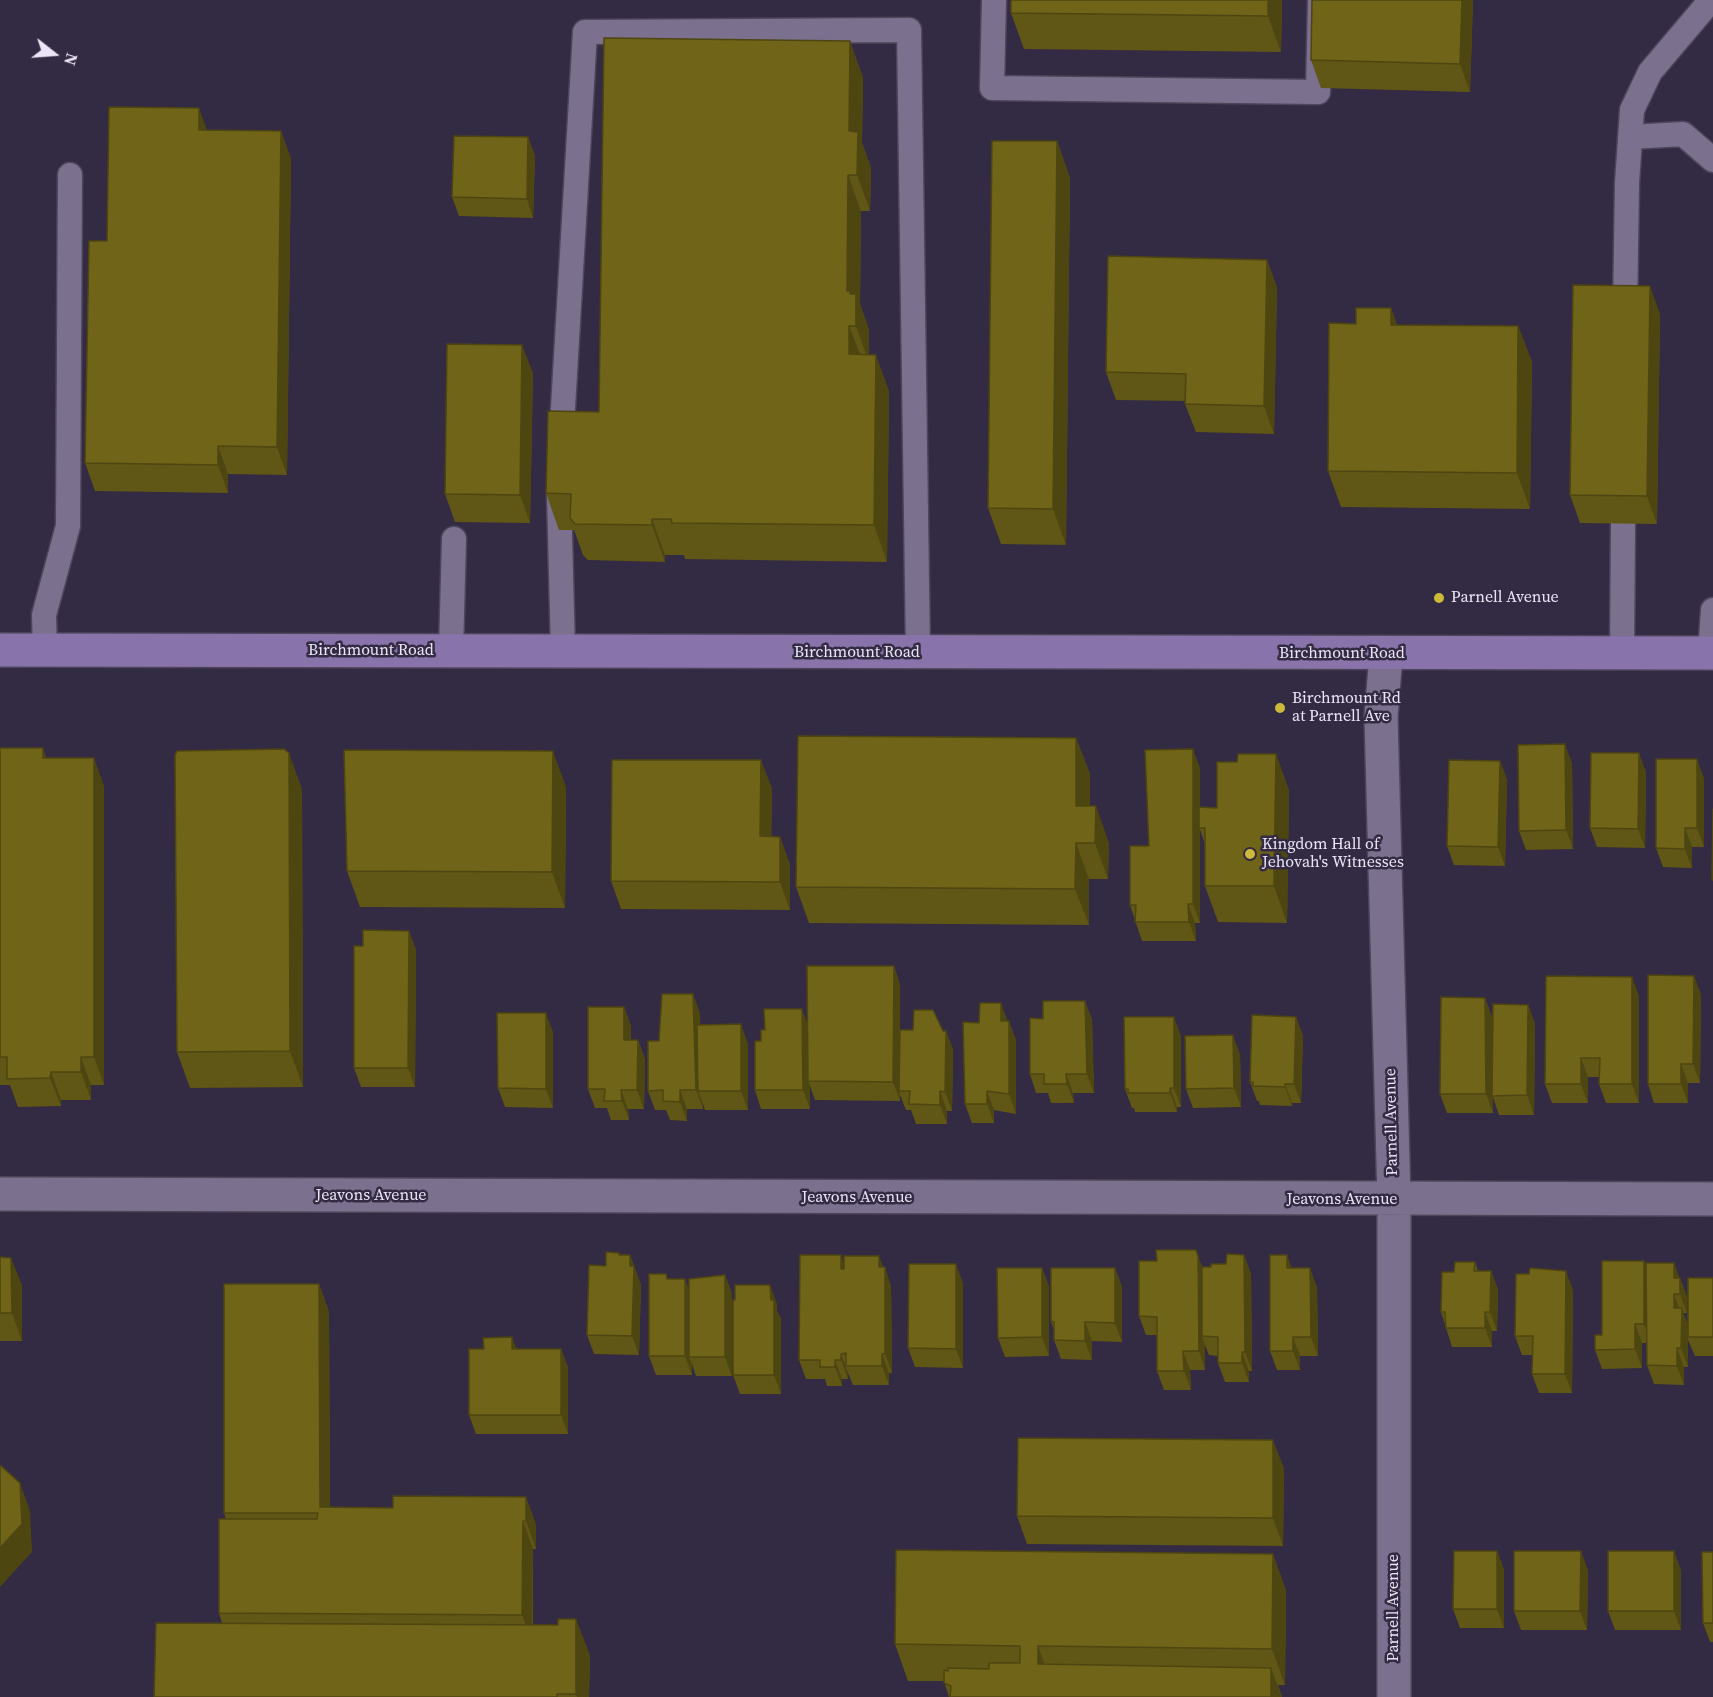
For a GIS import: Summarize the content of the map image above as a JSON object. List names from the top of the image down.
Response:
{
  "streets": {
    "main road": ["Birchmount Road"],
    "street": ["Parnell Avenue", "Jeavons Avenue"]
  },
  "crossings": [
    ["Birchmount Road", "Parnell Avenue"],
    ["Parnell Avenue", "Jeavons Avenue"]
  ],
  "places": ["Parnell Avenue", "Birchmount Rd at Parnell Ave", "Kingdom Hall of Jehovah's Witnesses"],
  "north": "right"
}
